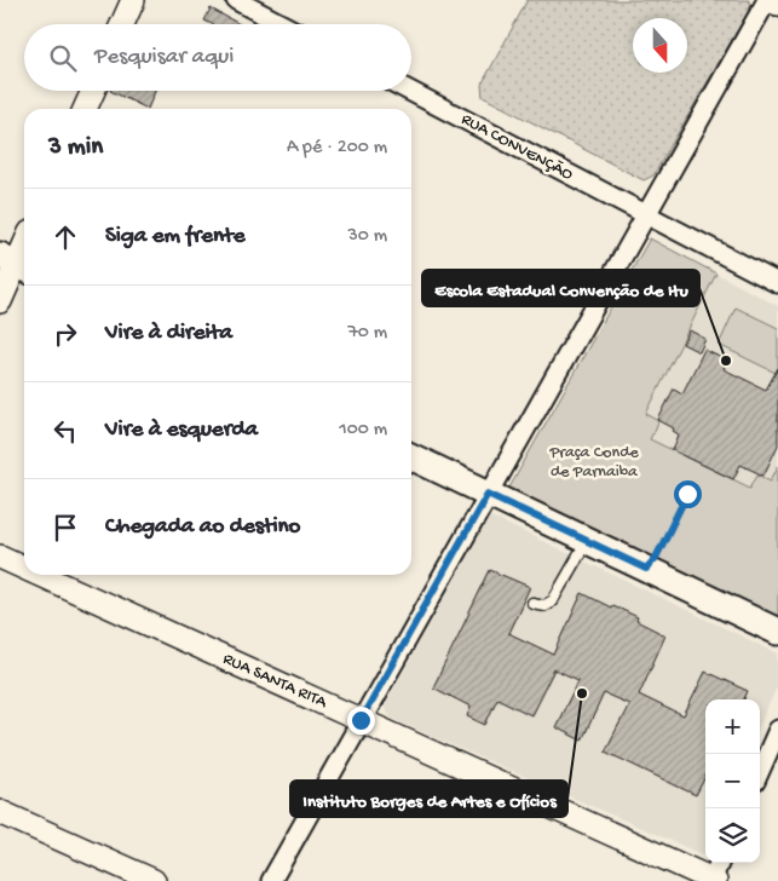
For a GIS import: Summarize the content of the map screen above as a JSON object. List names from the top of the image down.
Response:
{
  "streets": {
    "street": ["RUA CONVENÇÃO", "RUA SANTA RITA"]
  },
  "parks": ["Praça Conde de Parnaiba"],
  "places": ["Escola Estadual Convenção de Itu", "Instituto Borges de Artes e Ofícios"],
  "north": "bottom",
  "page": {
    "search": "Pesquisar aqui",
    "heading": ["3 min", "A pé · 200 m"],
    "list": [
      ["Siga em frente", "30 m"],
      ["Vire à direita", "70 m"],
      ["Vire à esquerda", "100 m"],
      "Chegada ao destino"
    ],
    "map_buttons": ["+", "−"]
  }
}
